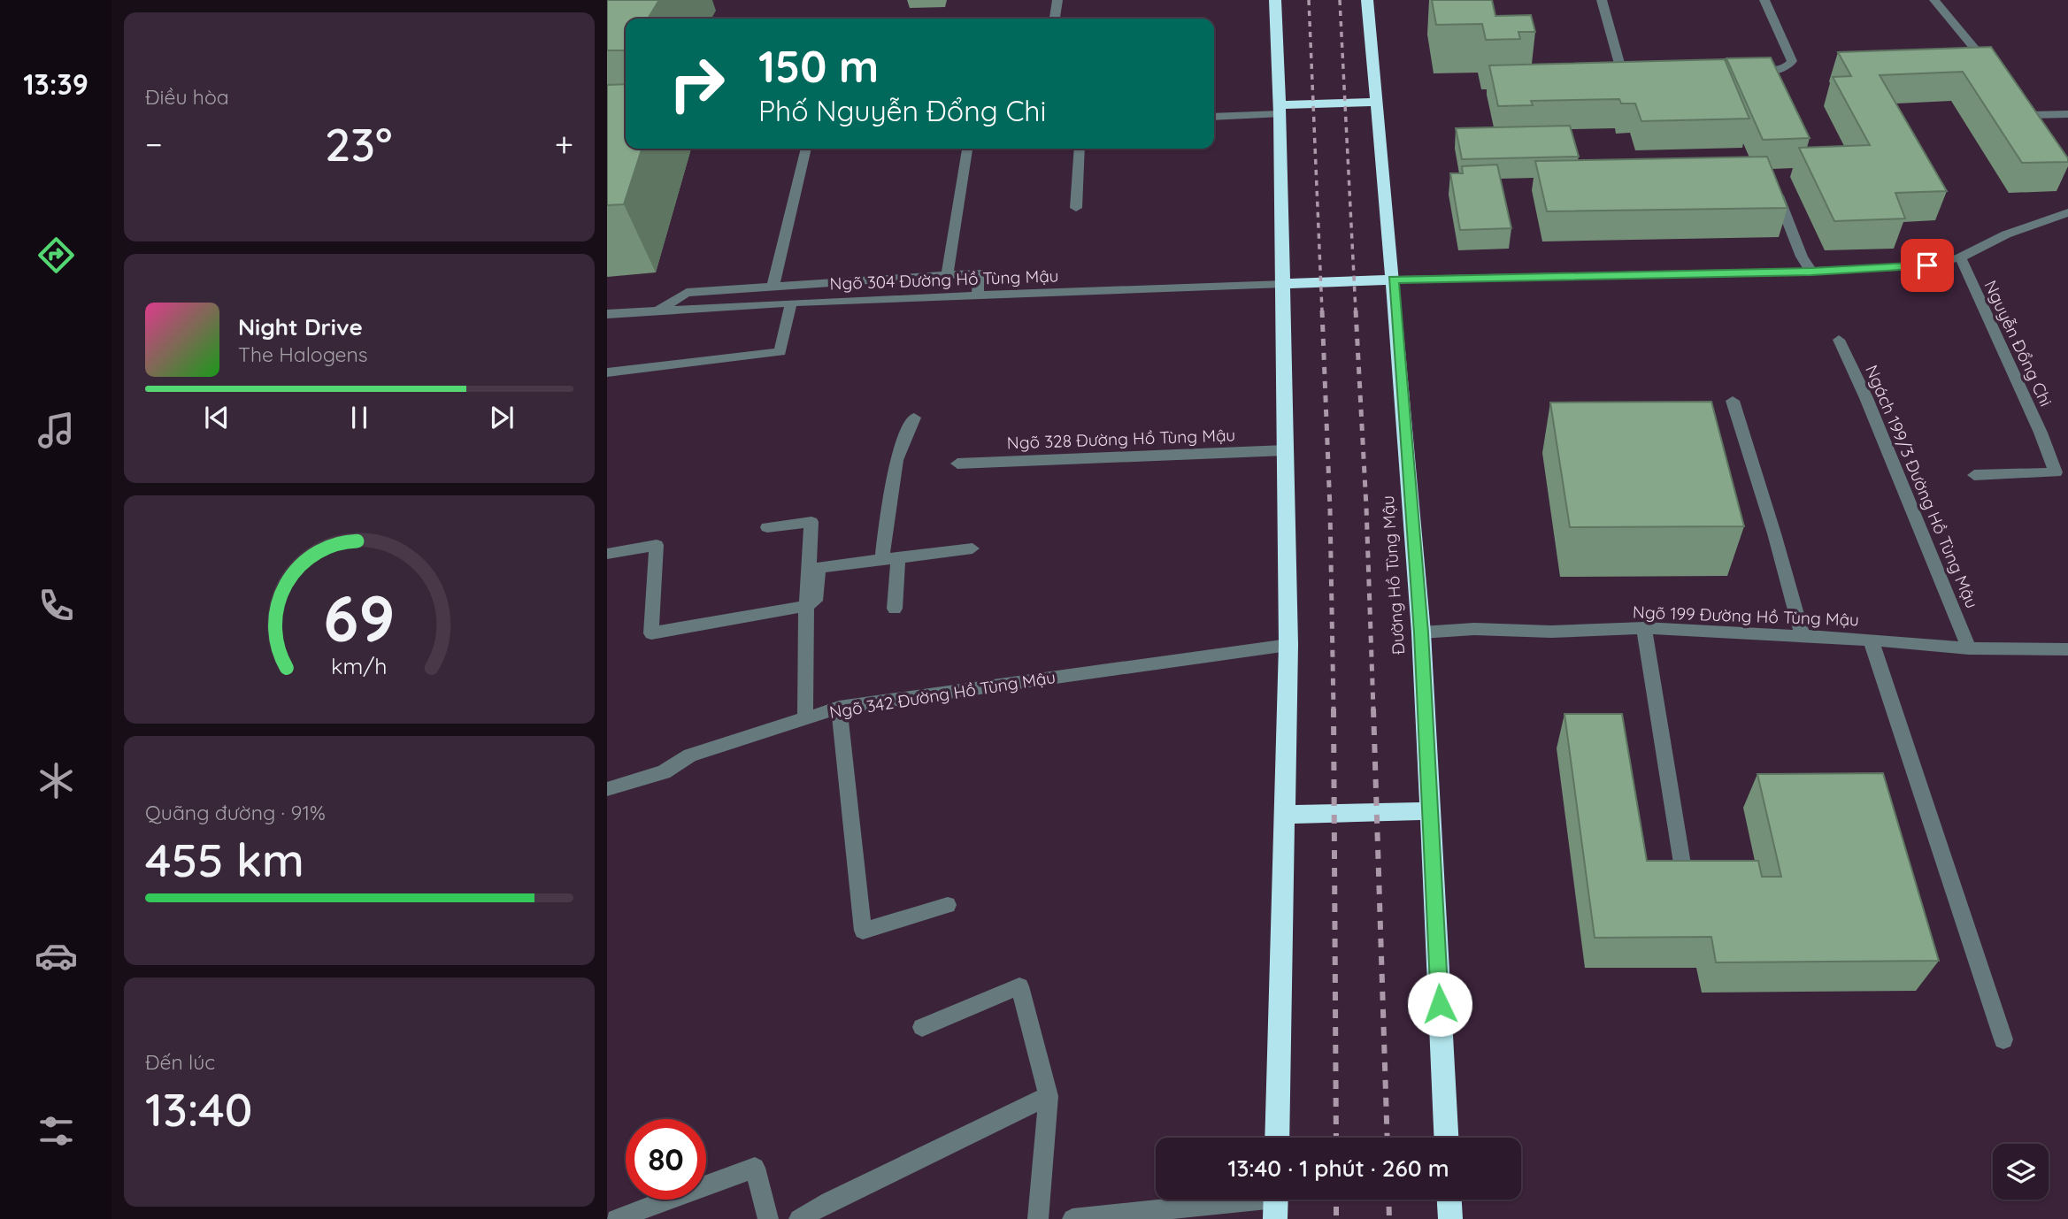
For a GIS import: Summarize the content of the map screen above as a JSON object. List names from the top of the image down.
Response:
{
  "streets": {
    "highway": ["Đường Hồ Tùng Mậu"],
    "street": [
      "Ngõ 304 Đường Hồ Tùng Mậu",
      "Nguyễn Đổng Chi",
      "Ngõ 328 Đường Hồ Tùng Mậu",
      "Ngách 199/3 Đường Hồ Tùng Mậu",
      "Ngõ 199 Đường Hồ Tùng Mậu",
      "Ngõ 342 Đường Hồ Tùng Mậu"
    ]
  },
  "crossings": [
    ["Ngách 199/3 Đường Hồ Tùng Mậu", "Ngõ 199 Đường Hồ Tùng Mậu"],
    ["Đường Hồ Tùng Mậu", "Ngõ 199 Đường Hồ Tùng Mậu"]
  ],
  "page": {
    "tabs": "13:39",
    "tile": [
      "Điều hòa",
      ["Quãng đường · 91%", "455 km"],
      ["Đến lúc", "13:40"]
    ],
    "turn": ["150 m", "Phố Nguyễn Đổng Chi"],
    "heat": ["−", "23°", "+"],
    "song": ["Night Drive", "The Halogens"],
    "limit": "80",
    "trip": "13:40 · 1 phút · 260 m",
    "gauge": ["69", "km/h"]
  }
}
